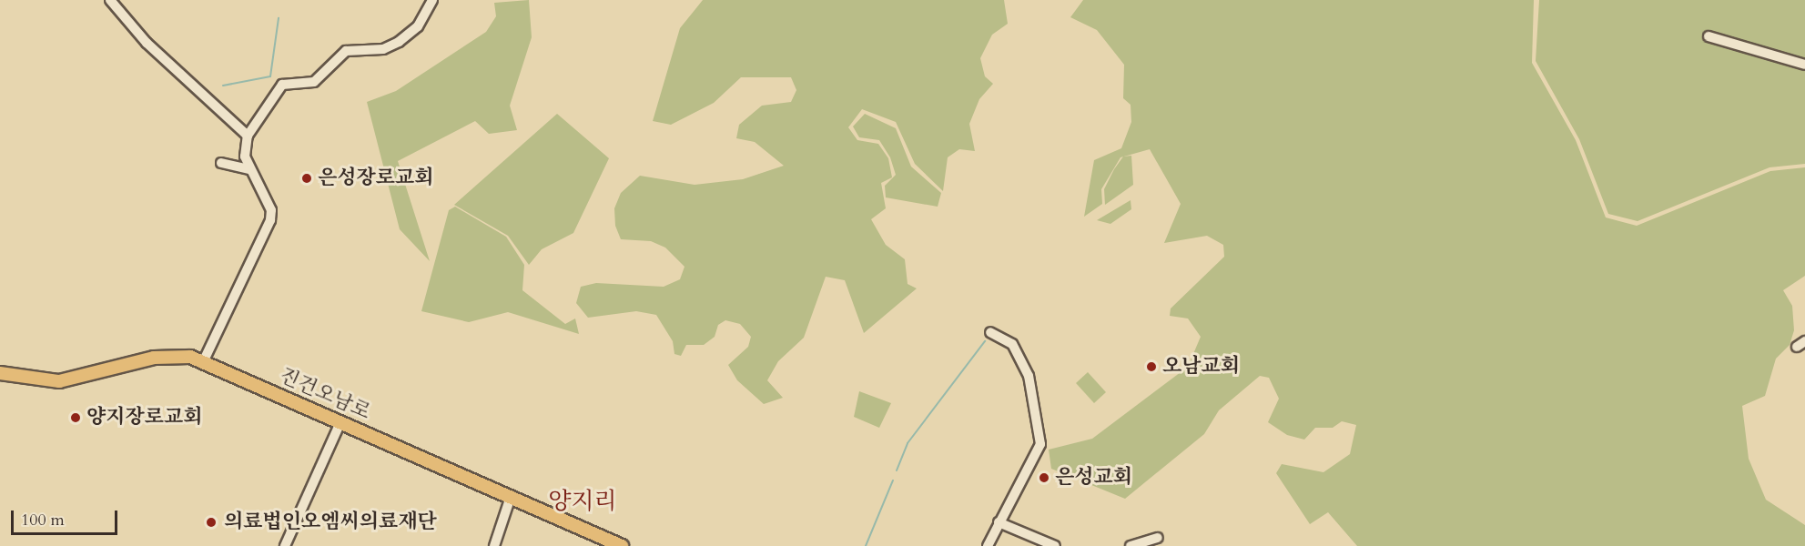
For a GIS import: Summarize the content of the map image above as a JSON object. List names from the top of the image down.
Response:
{
  "streets": {
    "main road": ["진건오남로"]
  },
  "districts": ["양지리"],
  "places": [
    "은성장로교회",
    "오남교회",
    "양지장로교회",
    "은성교회",
    "의료법인오엠씨의료재단"
  ],
  "scale_bar": "100 m"
}
